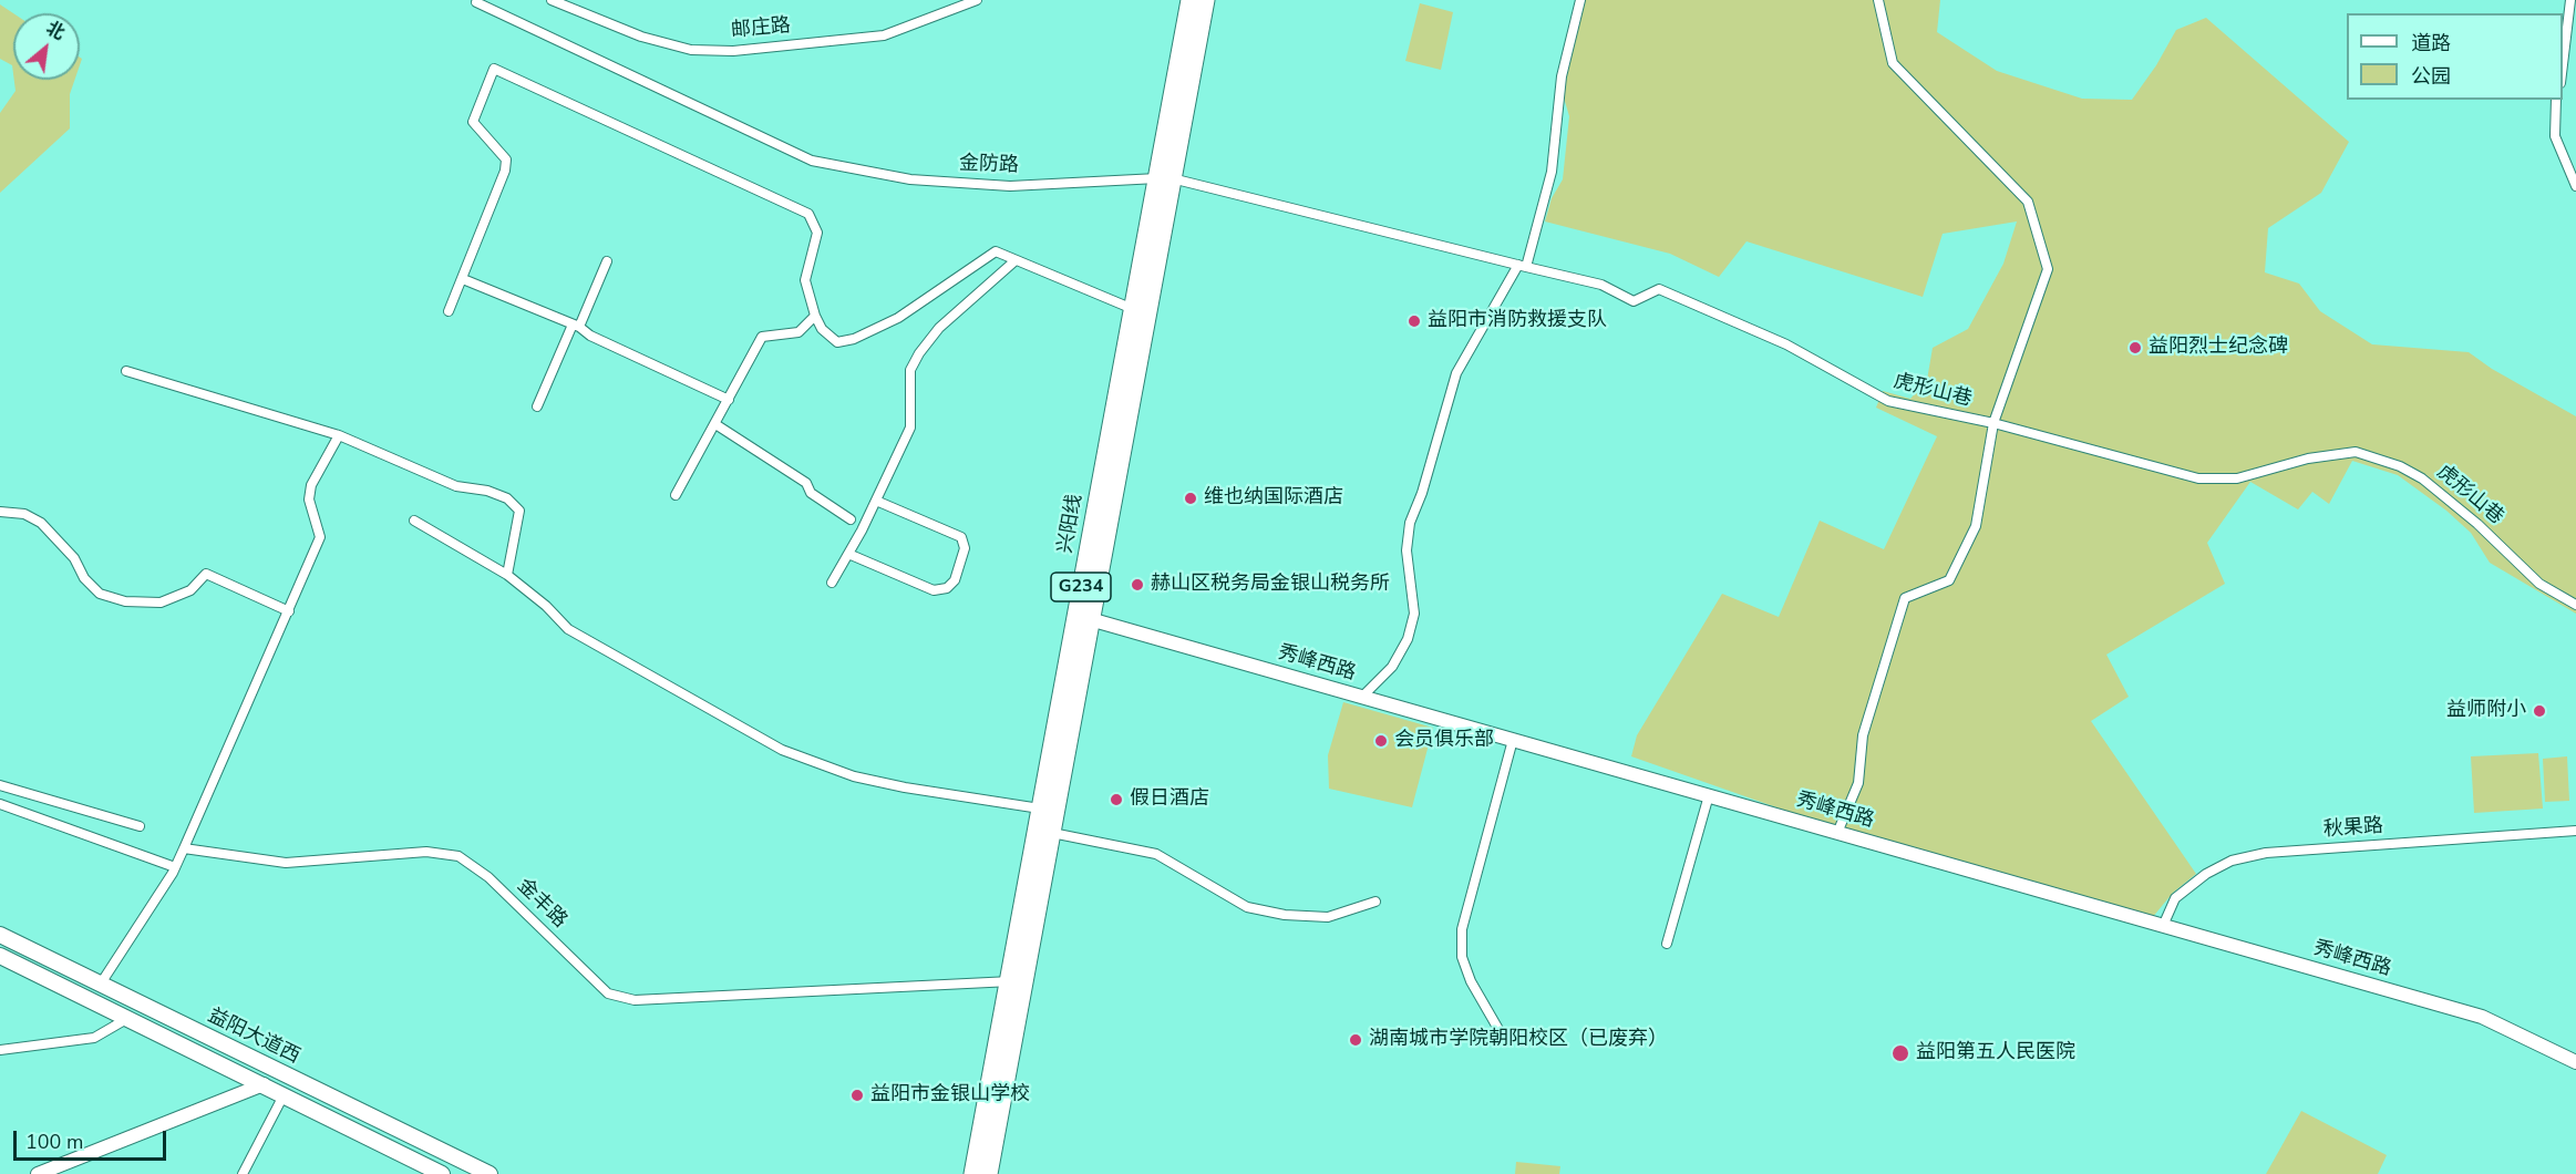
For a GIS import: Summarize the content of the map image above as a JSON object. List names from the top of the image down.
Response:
{
  "streets": {
    "highway": ["兴阳线", "G234"],
    "main road": ["益阳大道西"],
    "street": [
      "邮庄路",
      "金防路",
      "虎形山巷",
      "秀峰西路",
      "秋果路",
      "金丰路"
    ]
  },
  "crossings": [
    ["金防路", "虎形山巷"],
    ["金防路", "兴阳线"],
    ["兴阳线", "秀峰西路"],
    ["兴阳线", "金丰路"],
    ["秀峰西路", "秋果路"]
  ],
  "places": [
    "益阳市消防救援支队",
    "益阳烈士纪念碑",
    "维也纳国际酒店",
    "赫山区税务局金银山税务所",
    "益师附小",
    "会员俱乐部",
    "假日酒店",
    "湖南城市学院朝阳校区（已废弃）",
    "益阳第五人民医院",
    "益阳市金银山学校"
  ],
  "legend": ["道路", "公园"],
  "scale_bar": "100 m",
  "north": "top right"
}
